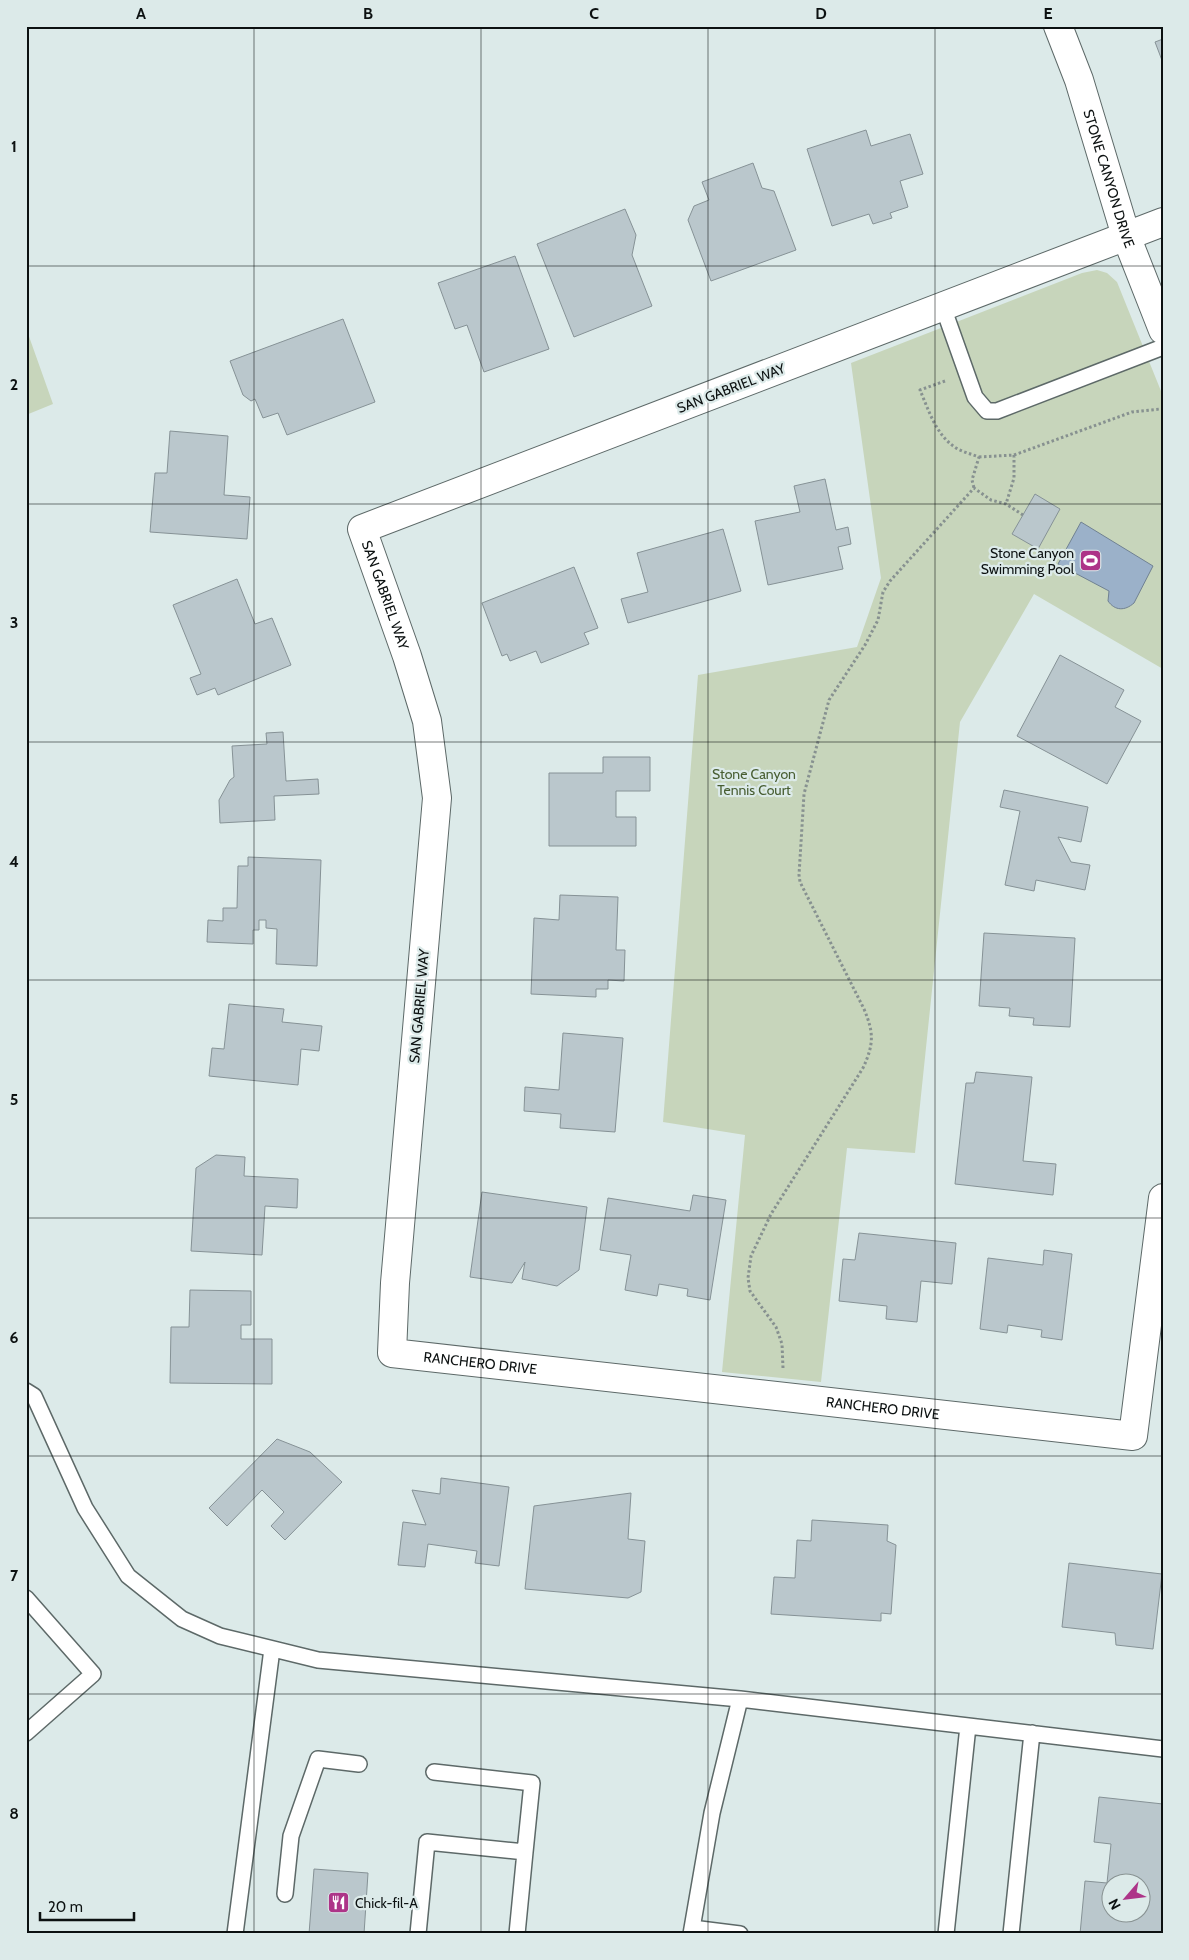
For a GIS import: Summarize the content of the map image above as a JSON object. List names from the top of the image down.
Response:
{
  "streets": {
    "street": ["STONE CANYON DRIVE", "SAN GABRIEL WAY", "RANCHERO DRIVE"]
  },
  "crossings": [
    ["STONE CANYON DRIVE", "SAN GABRIEL WAY"],
    ["SAN GABRIEL WAY", "RANCHERO DRIVE"]
  ],
  "parks": ["Stone Canyon Tennis Court"],
  "places": {
    "sports": ["Stone Canyon Swimming Pool"],
    "restaurant": ["Chick-fil-A"]
  },
  "scale_bar": "20 m",
  "north": "bottom left",
  "grid": {
    "columns": [
      "A",
      "B",
      "C",
      "D",
      "E"
    ],
    "rows": [
      "1",
      "2",
      "3",
      "4",
      "5",
      "6",
      "7",
      "8"
    ]
  }
}
